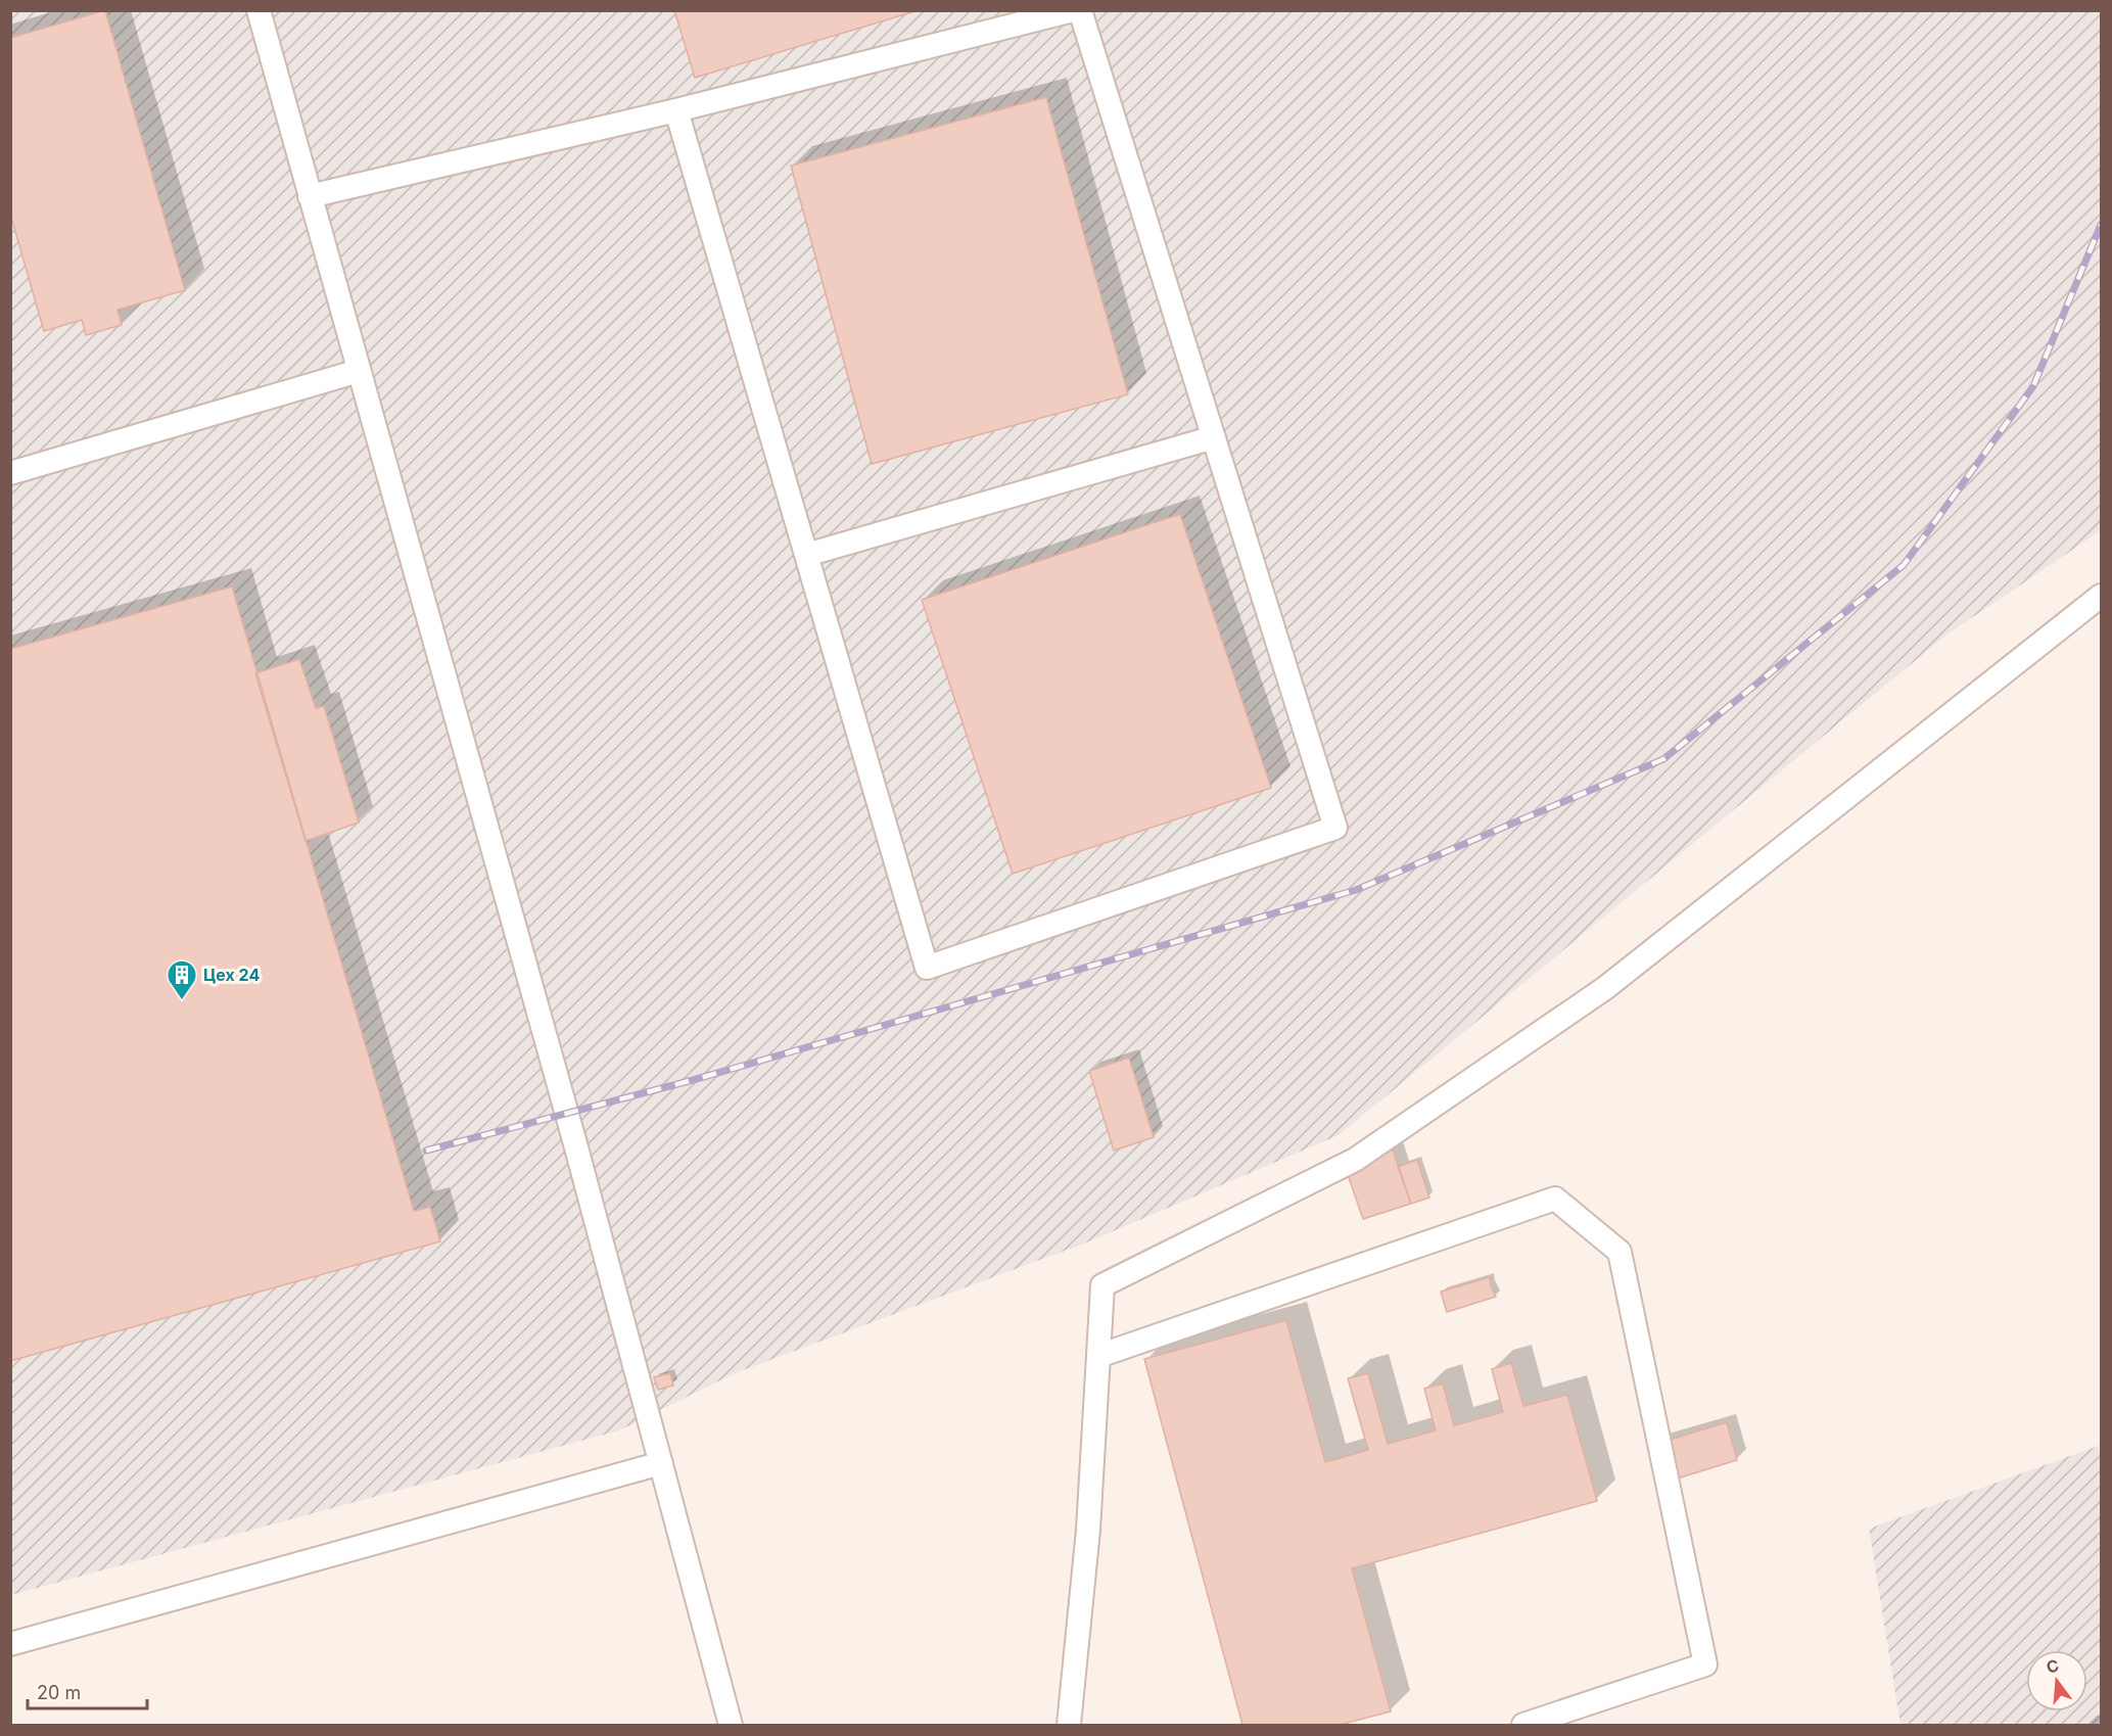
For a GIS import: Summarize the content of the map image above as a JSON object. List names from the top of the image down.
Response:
{
  "places": {
    "building": ["Цех 24"]
  },
  "scale_bar": "20 m",
  "north": "top"
}
